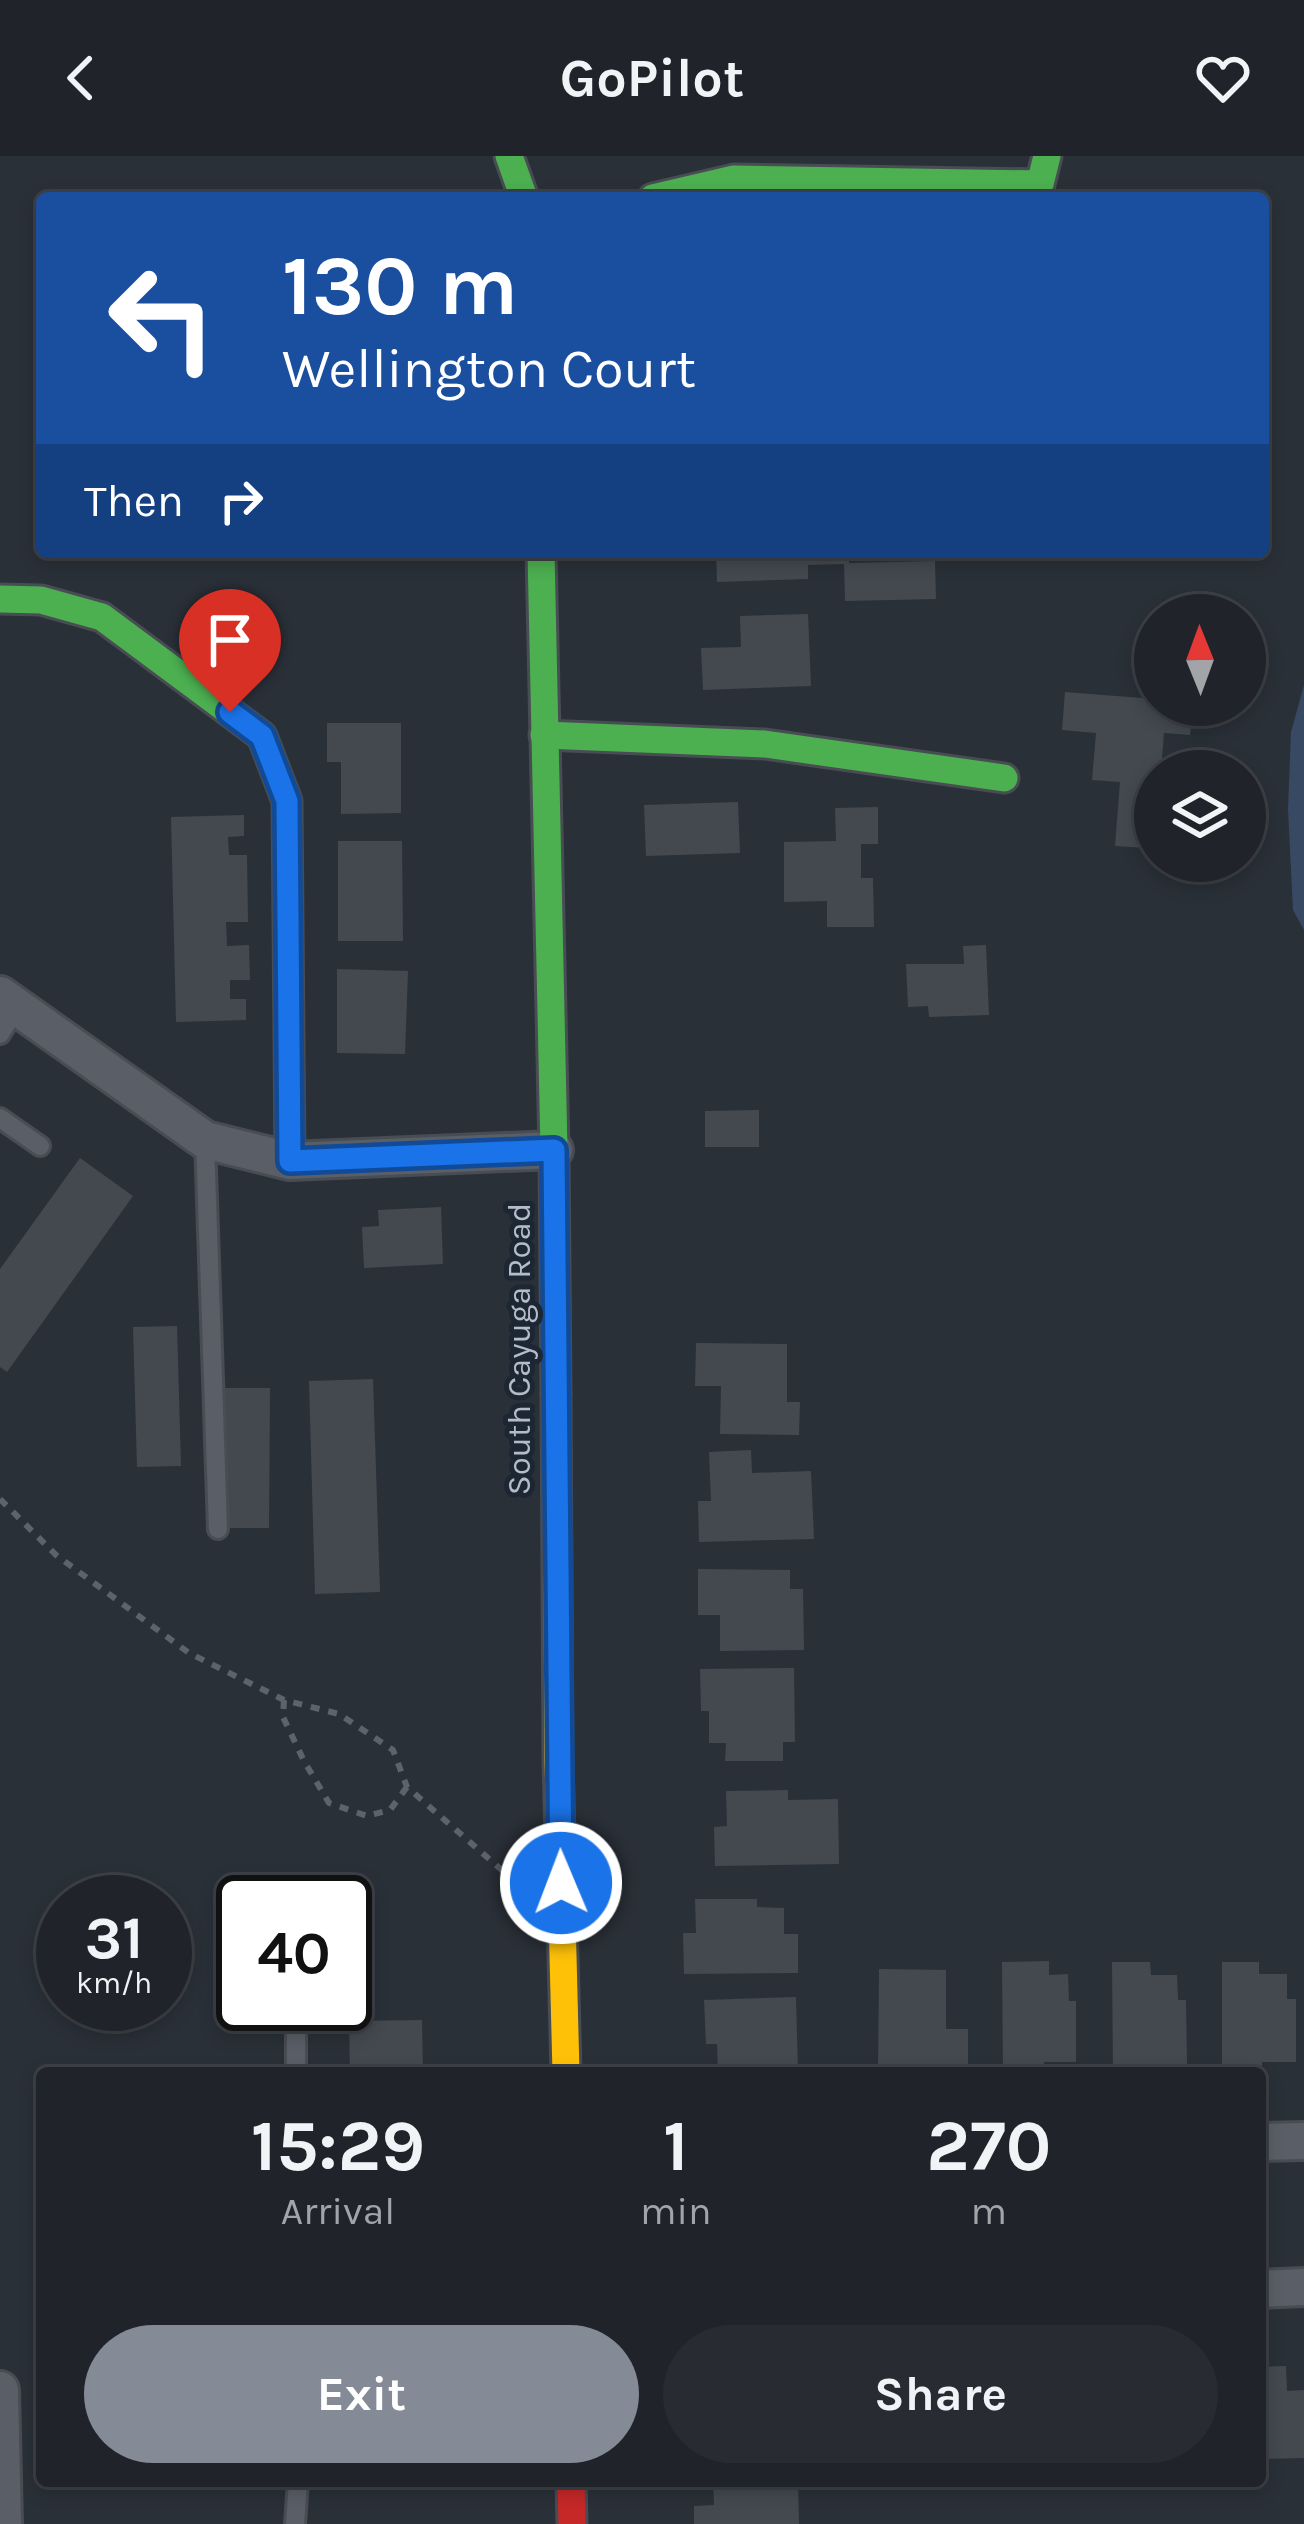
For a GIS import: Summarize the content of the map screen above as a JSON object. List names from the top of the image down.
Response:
{
  "streets": {
    "street": ["South Cayuga Road"]
  },
  "north": "top",
  "page": {
    "header": "GoPilot",
    "turn": ["130 m", "Wellington Court"],
    "then": "Then",
    "speed": "31 km/h",
    "limit": "40",
    "eta": [
      "15:29",
      "Arrival",
      "1",
      "min",
      "270",
      "m"
    ],
    "buttons": ["Exit", "Share"]
  }
}
